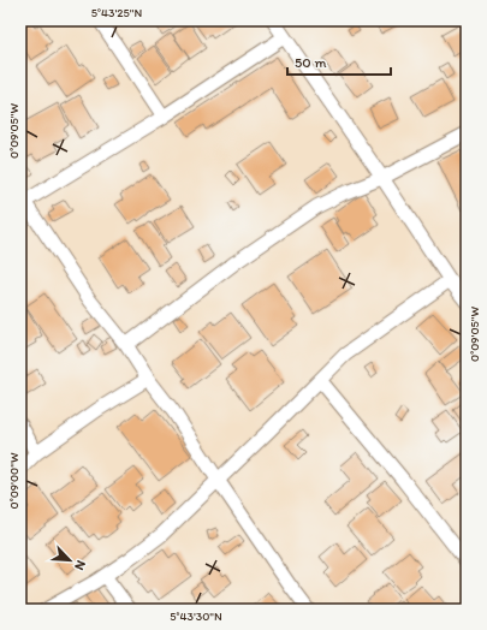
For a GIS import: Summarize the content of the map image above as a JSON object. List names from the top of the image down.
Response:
{
  "scale_bar": "50 m",
  "north": "bottom right",
  "coordinates": [
    "5°43'25\"N",
    "0°09'05\"W",
    "0°09'00\"W",
    "5°43'30\"N"
  ]
}
